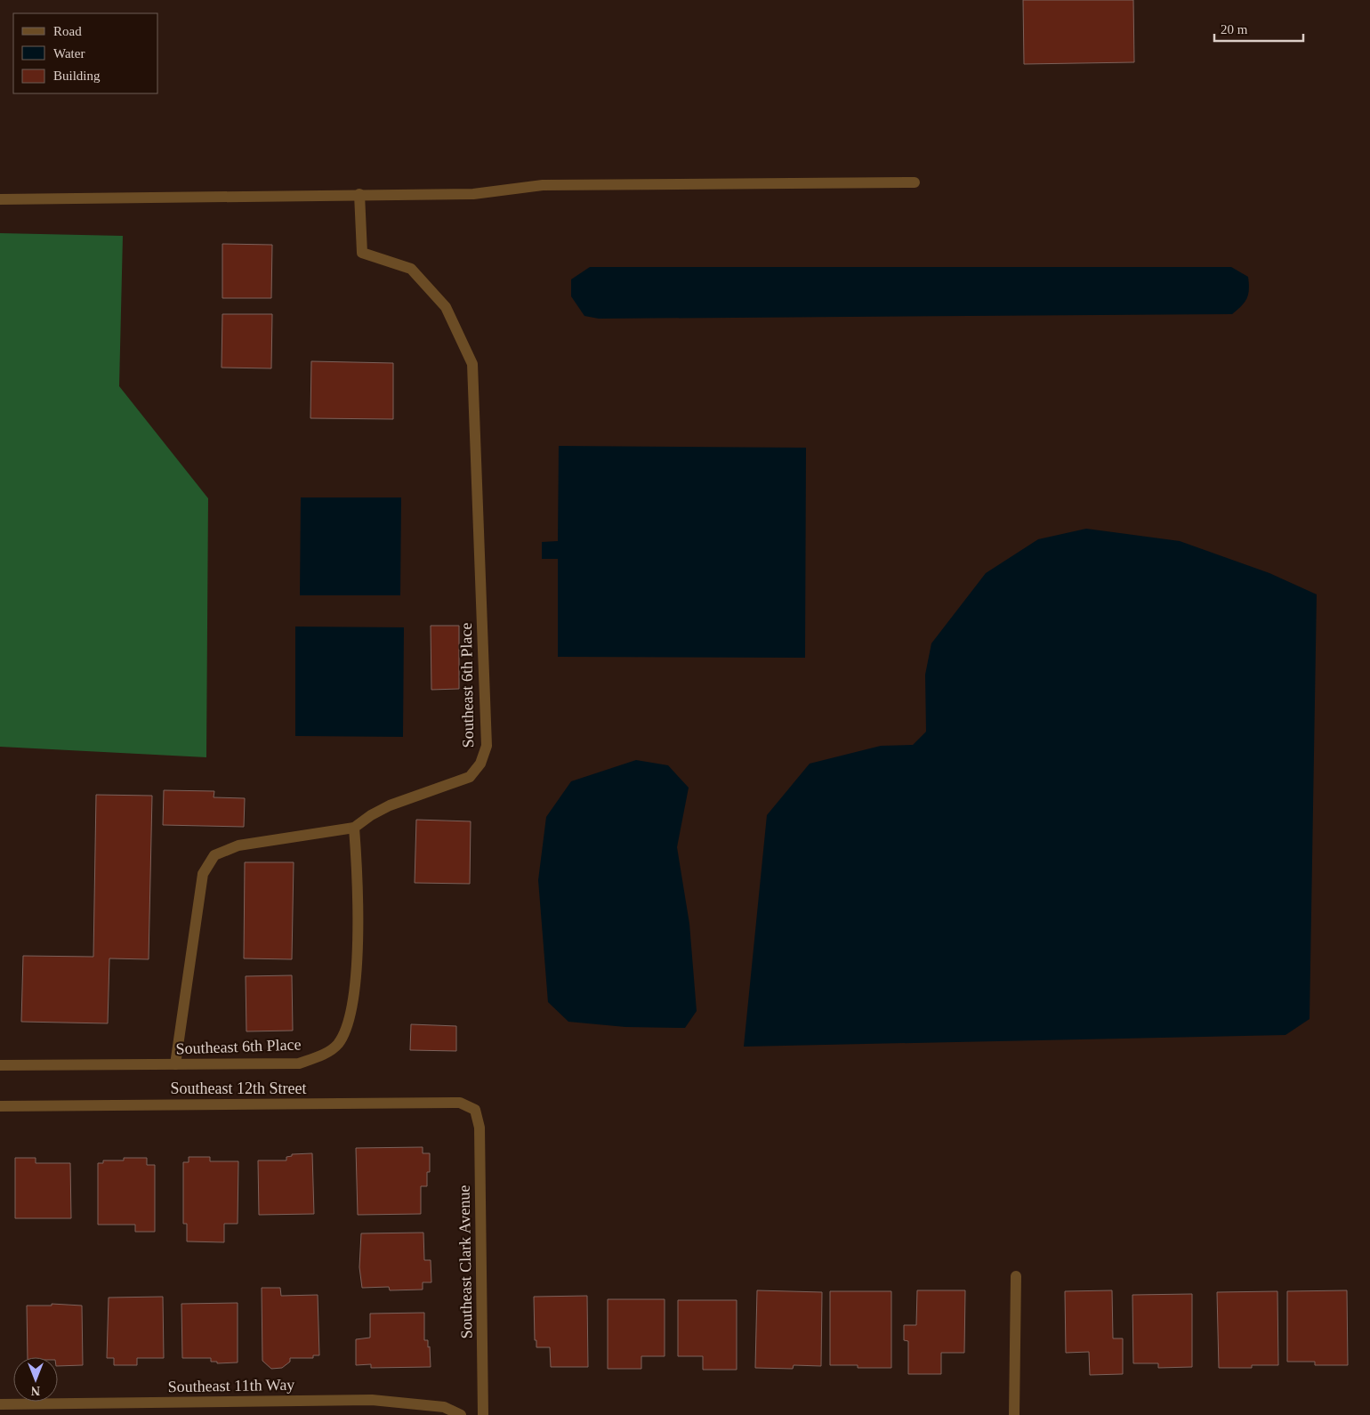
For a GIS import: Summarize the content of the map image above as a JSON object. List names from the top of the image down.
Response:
{
  "streets": {
    "street": [
      "Southeast 6th Place",
      "Southeast 12th Street",
      "Southeast Clark Avenue",
      "Southeast 11th Way"
    ]
  },
  "crossings": [
    ["Southeast 12th Street", "Southeast Clark Avenue"]
  ],
  "legend": ["Road", "Water", "Building"],
  "scale_bar": "20 m",
  "north": "bottom"
}
